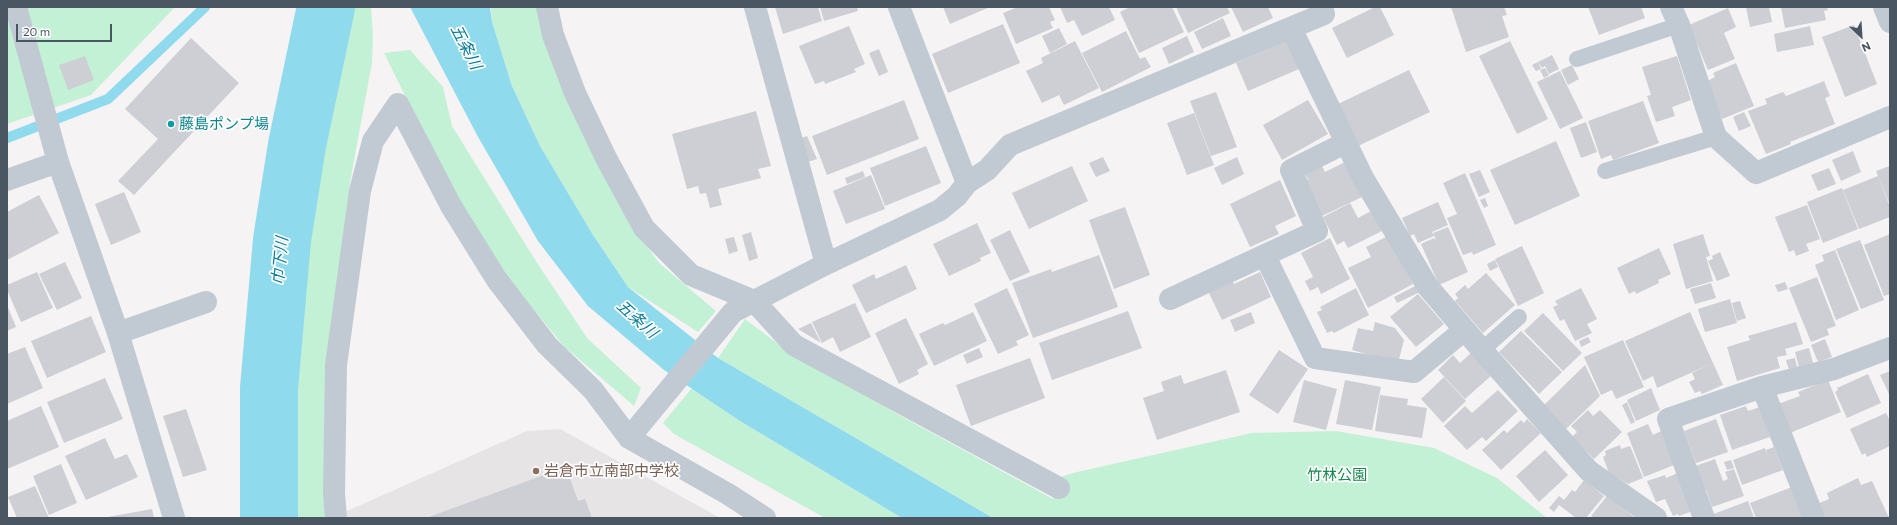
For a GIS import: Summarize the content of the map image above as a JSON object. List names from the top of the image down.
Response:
{
  "water": ["五条川", "巾下川"],
  "parks": ["竹林公園"],
  "places": ["藤島ポンプ場", "岩倉市立南部中学校"],
  "scale_bar": "20 m",
  "north": "bottom right"
}
